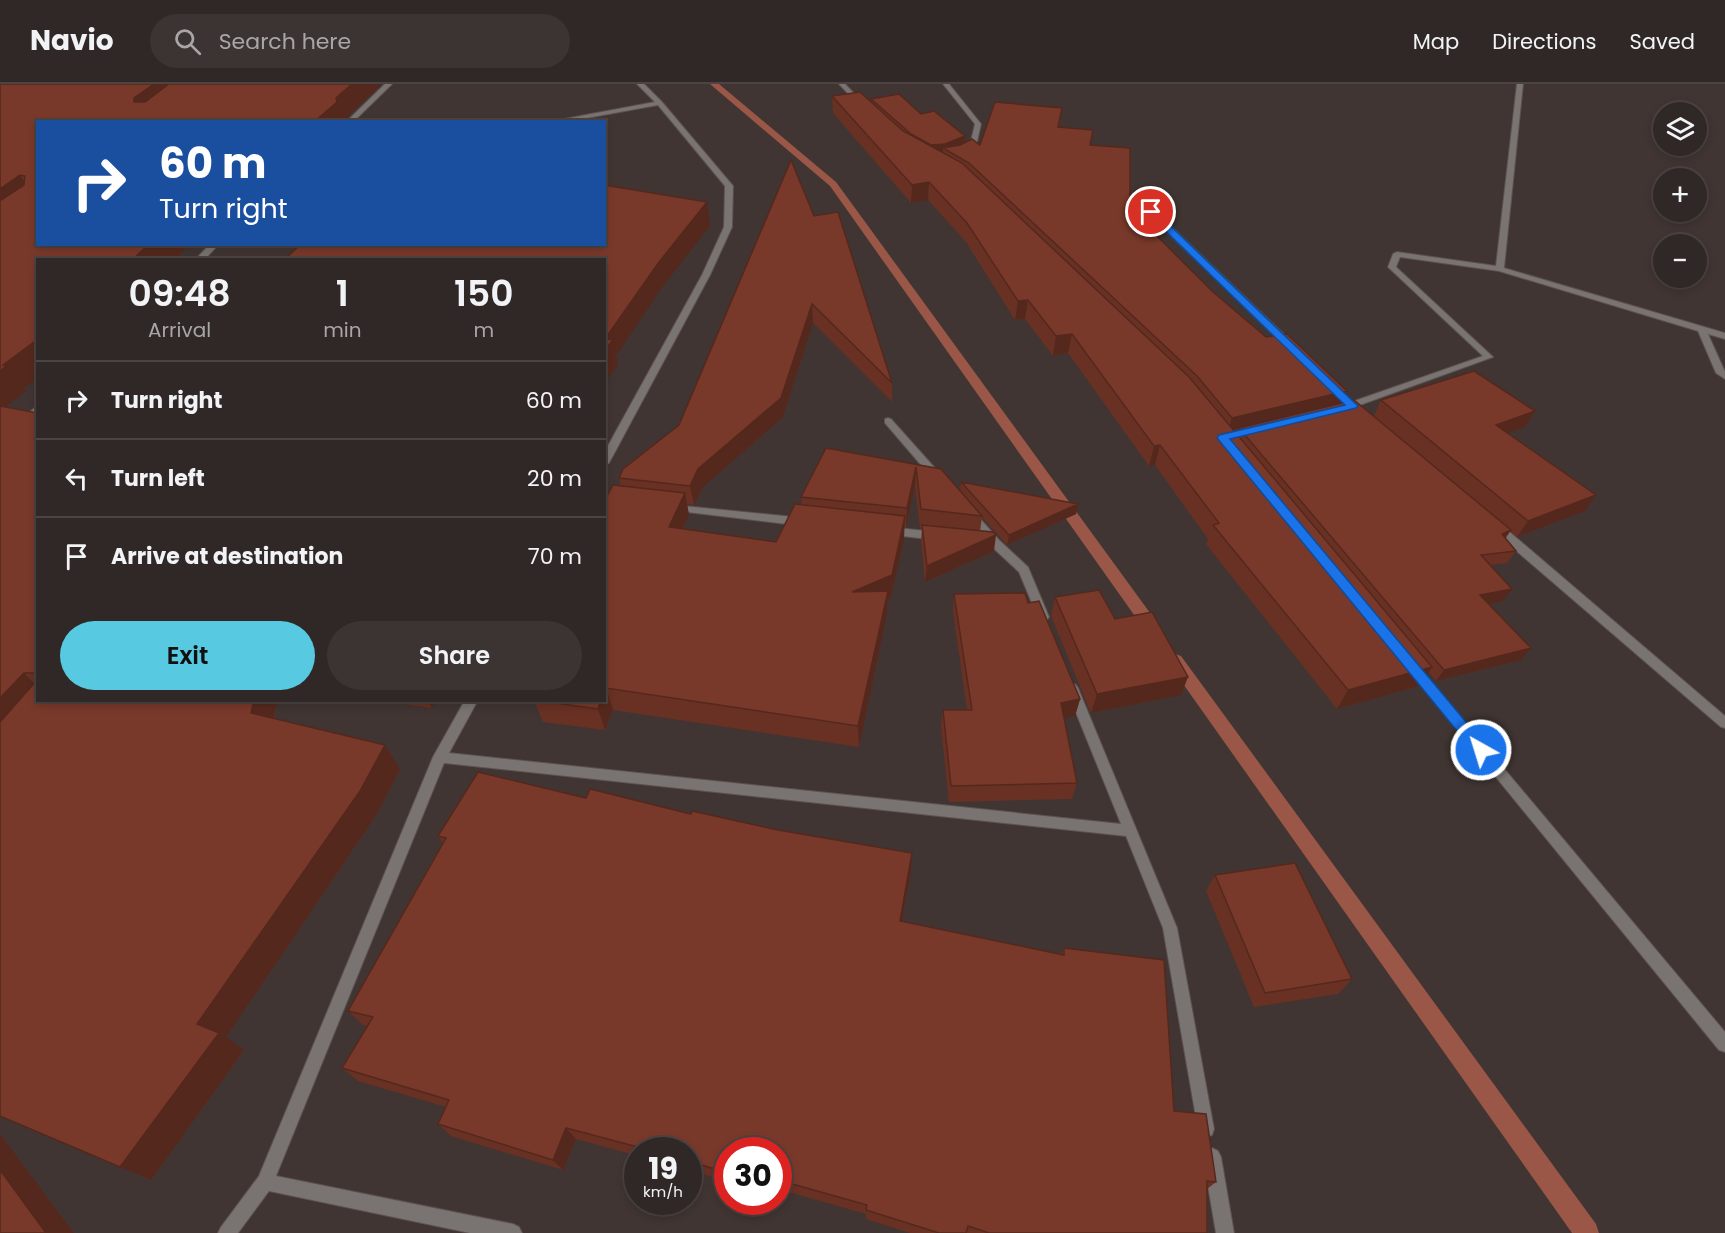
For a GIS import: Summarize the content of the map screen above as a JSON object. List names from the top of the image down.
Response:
{
  "page": {
    "header": "Navio",
    "search": "Search here",
    "nav": ["Map", "Directions", "Saved"],
    "map_buttons": ["+", "−"],
    "turn": ["60 m", "Turn right"],
    "eta": [
      "09:48",
      "Arrival",
      "1",
      "min",
      "150",
      "m"
    ],
    "list": [
      {
        "name": "Turn right",
        "value": "60 m"
      },
      {
        "name": "Turn left",
        "value": "20 m"
      },
      {
        "name": "Arrive at destination",
        "value": "70 m"
      }
    ],
    "buttons": ["Exit", "Share"],
    "speed": "19 km/h",
    "limit": "30"
  }
}
